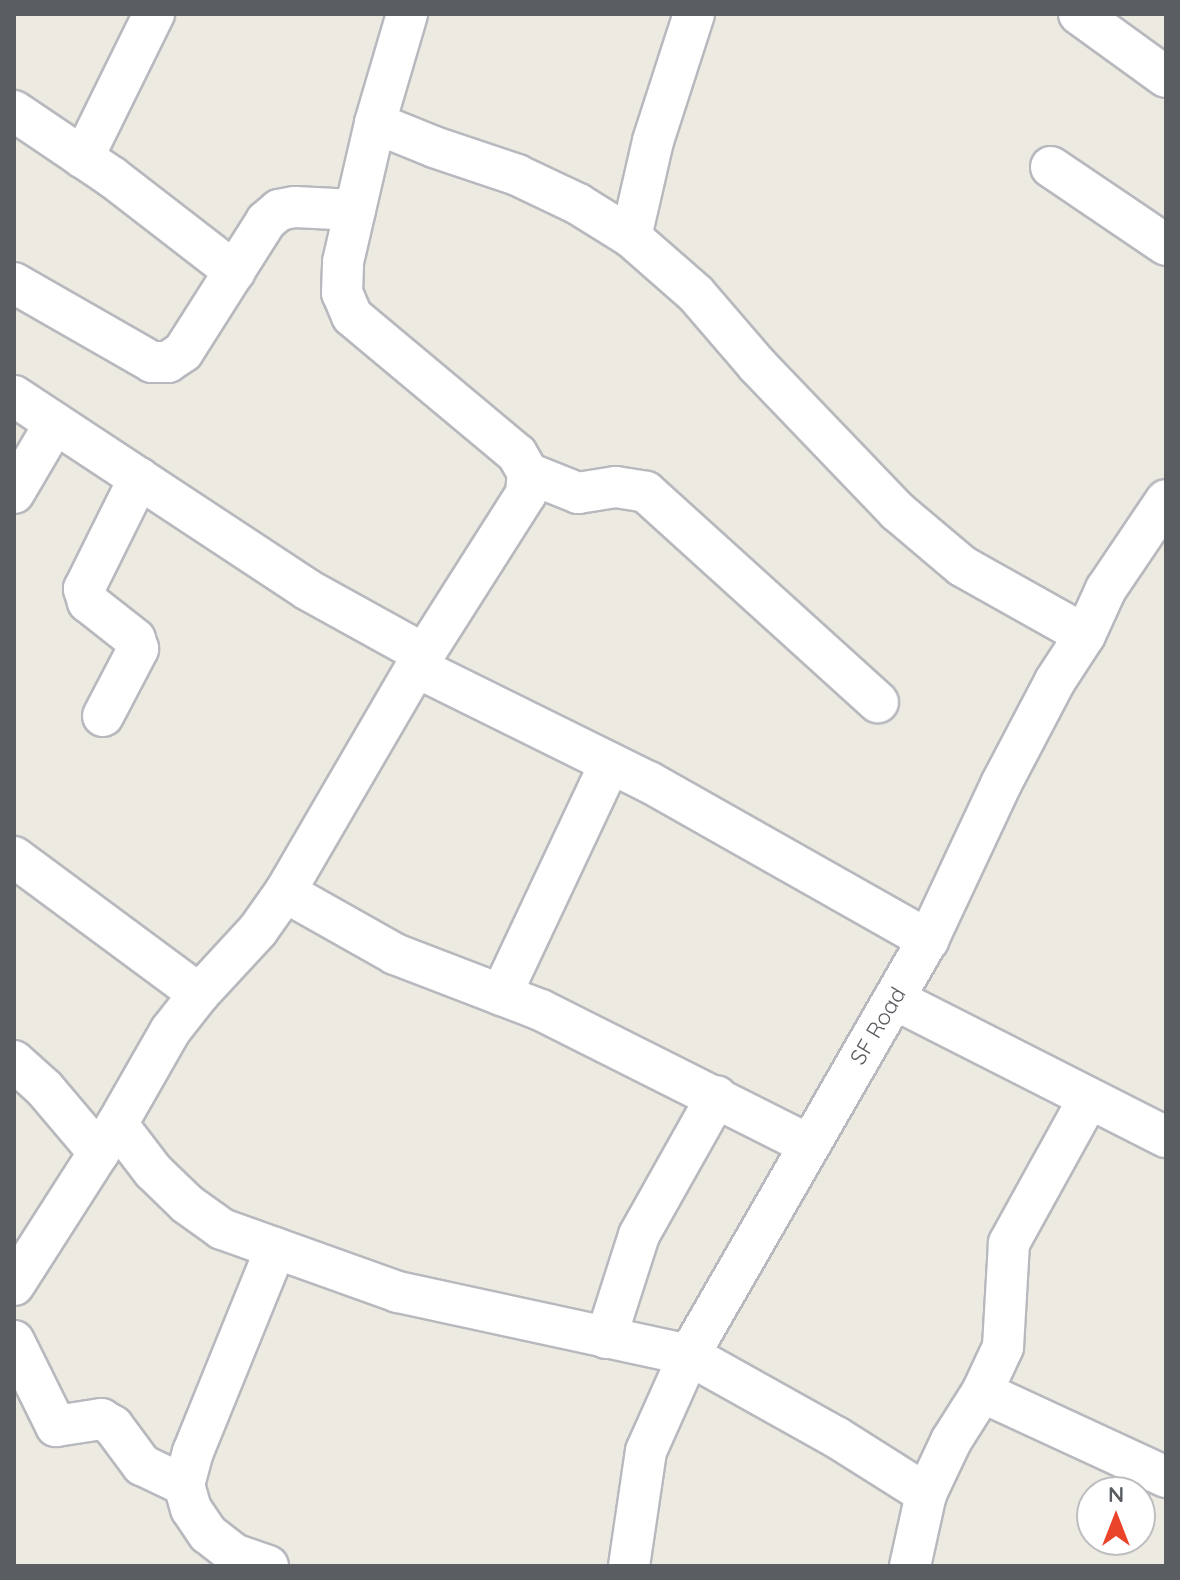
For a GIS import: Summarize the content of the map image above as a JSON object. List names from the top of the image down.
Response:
{
  "streets": {
    "street": ["SF Road"]
  },
  "north": "top"
}
